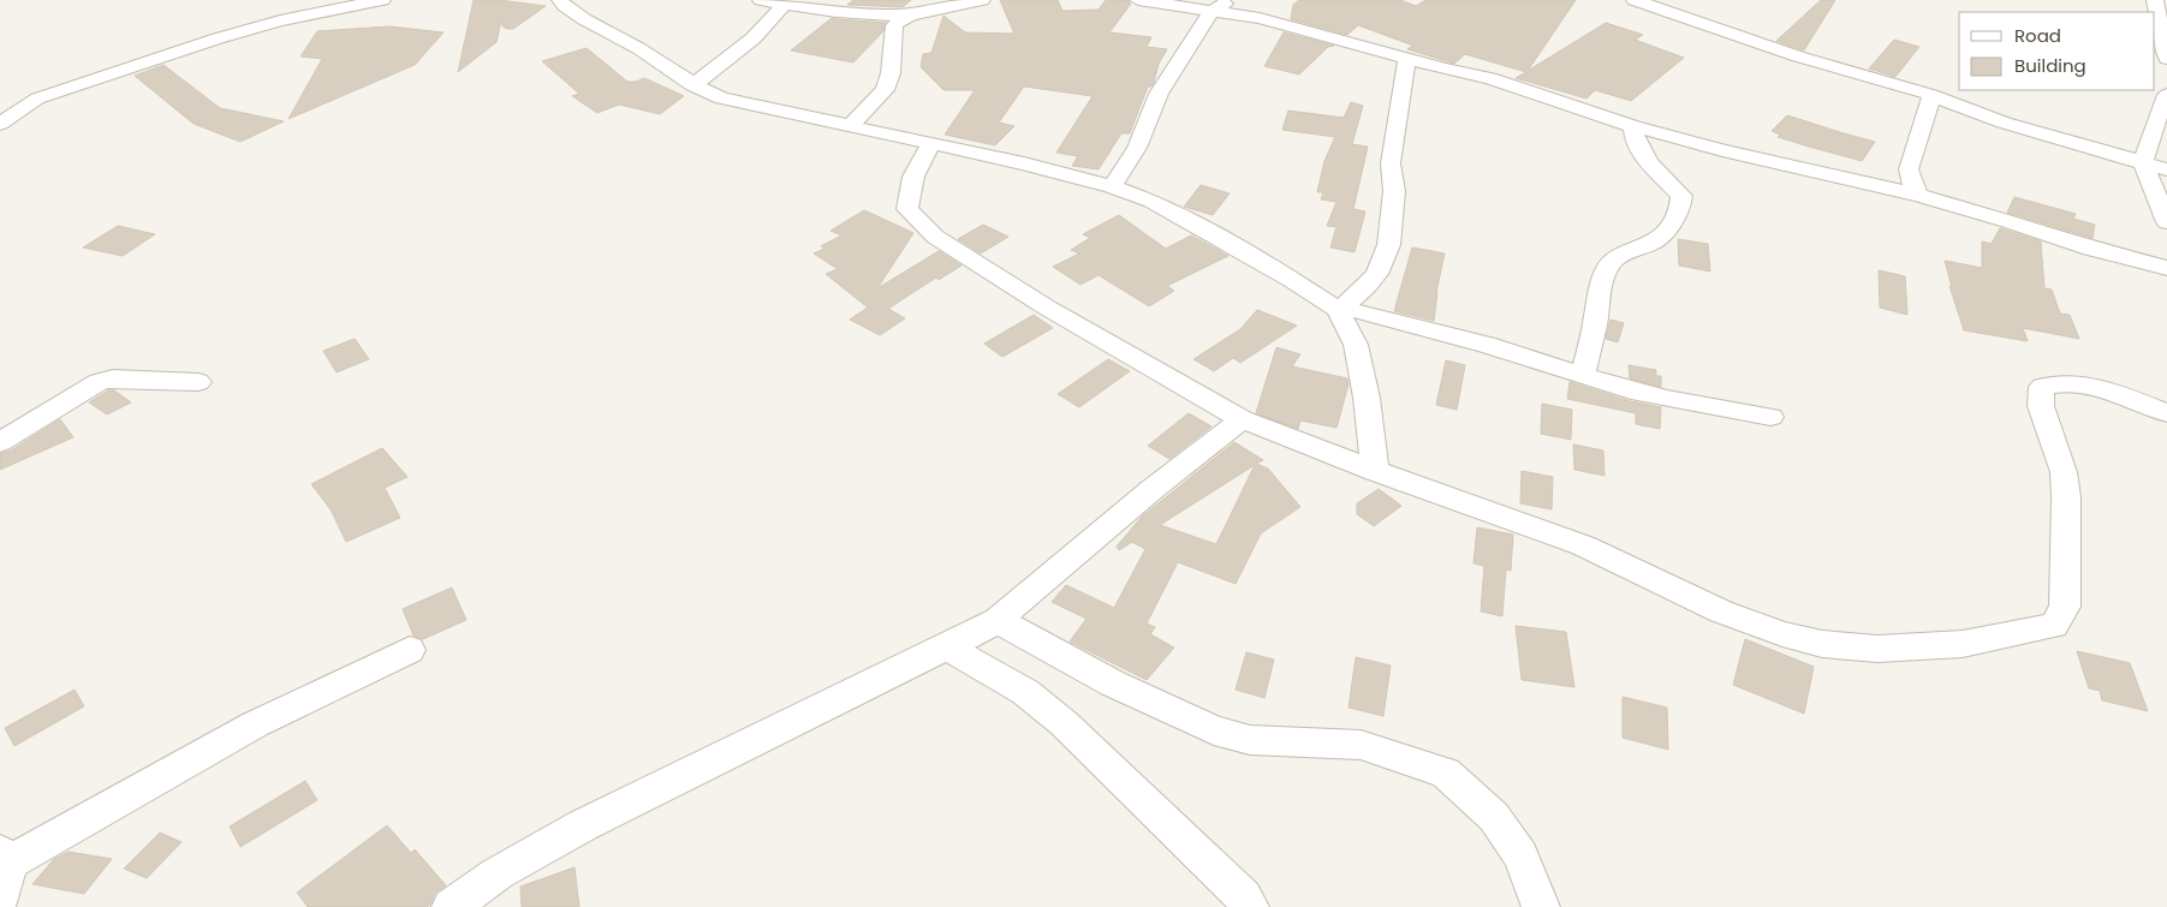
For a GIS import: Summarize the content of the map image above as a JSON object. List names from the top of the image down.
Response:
{
  "legend": ["Road", "Building"]
}
